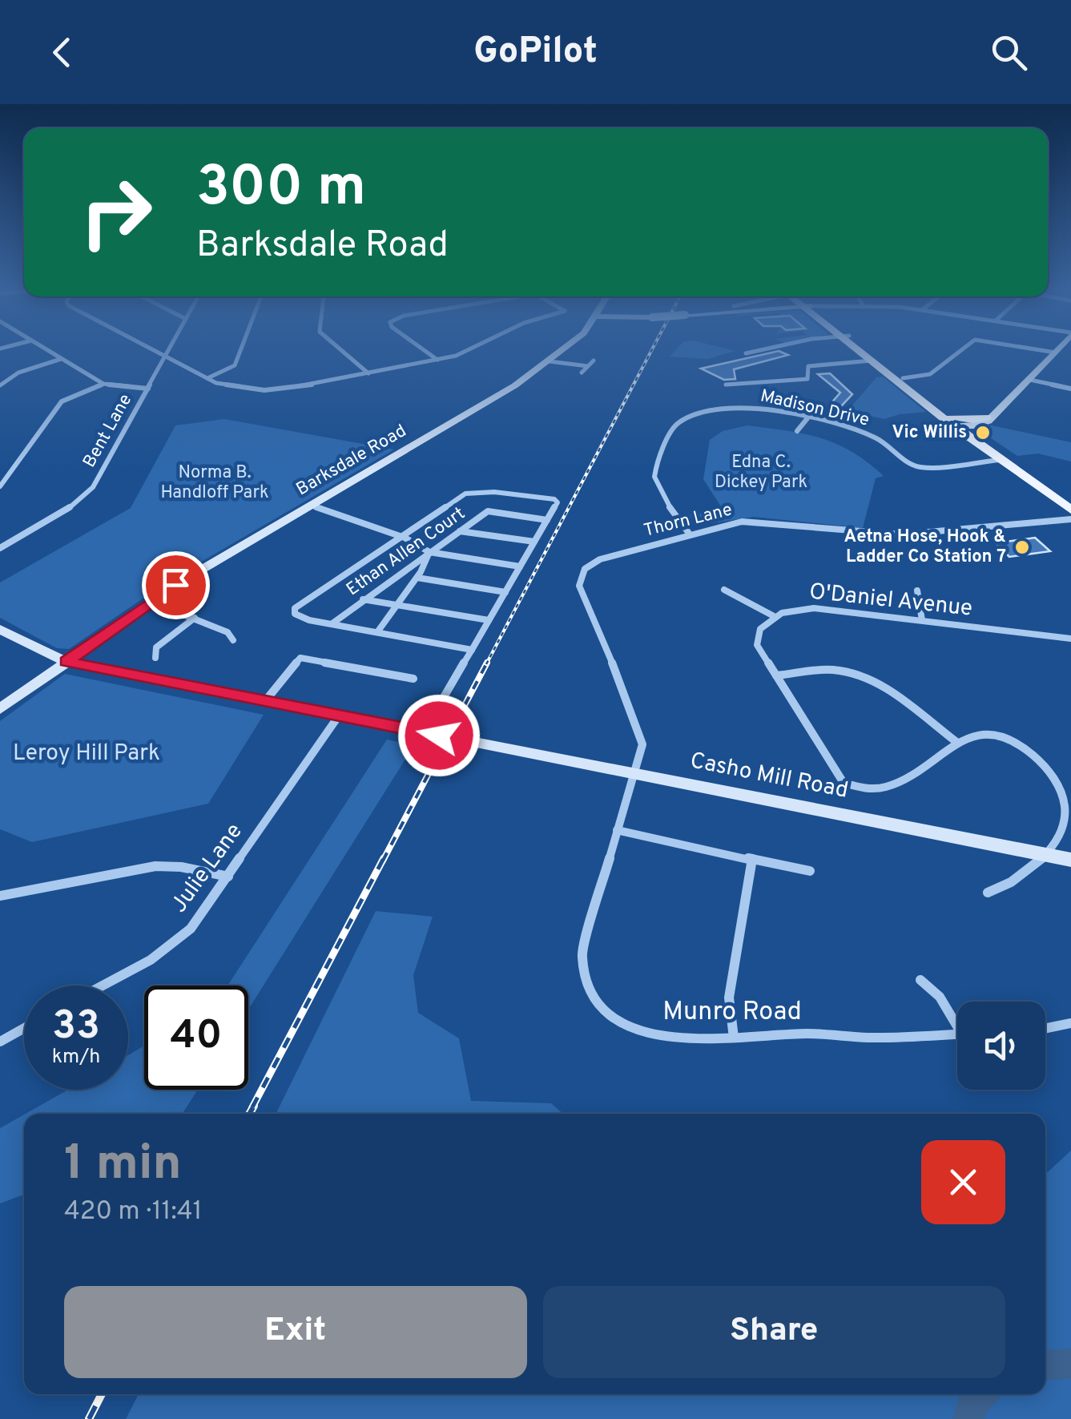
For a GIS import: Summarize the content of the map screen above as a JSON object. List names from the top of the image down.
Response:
{
  "streets": {
    "street": [
      "Madison Drive",
      "Bent Lane",
      "Barksdale Road",
      "Thorn Lane",
      "Ethan Allen Court",
      "O'Daniel Avenue",
      "Casho Mill Road",
      "Julie Lane",
      "Munro Road"
    ]
  },
  "crossings": [
    ["Madison Drive", "Thorn Lane"],
    ["Thorn Lane", "Casho Mill Road"],
    ["Thorn Lane", "Munro Road"],
    ["Casho Mill Road", "Munro Road"]
  ],
  "parks": ["Edna C. Dickey Park", "Norma B. Handloff Park", "Leroy Hill Park"],
  "places": ["Vic Willis", "Aetna Hose, Hook & Ladder Co Station 7"],
  "page": {
    "header": "GoPilot",
    "turn": ["300 m", "Barksdale Road"],
    "speed": "33 km/h",
    "limit": "40",
    "heading": ["1 min", "420 m · 11:41"],
    "buttons": ["Exit", "Share"]
  }
}
